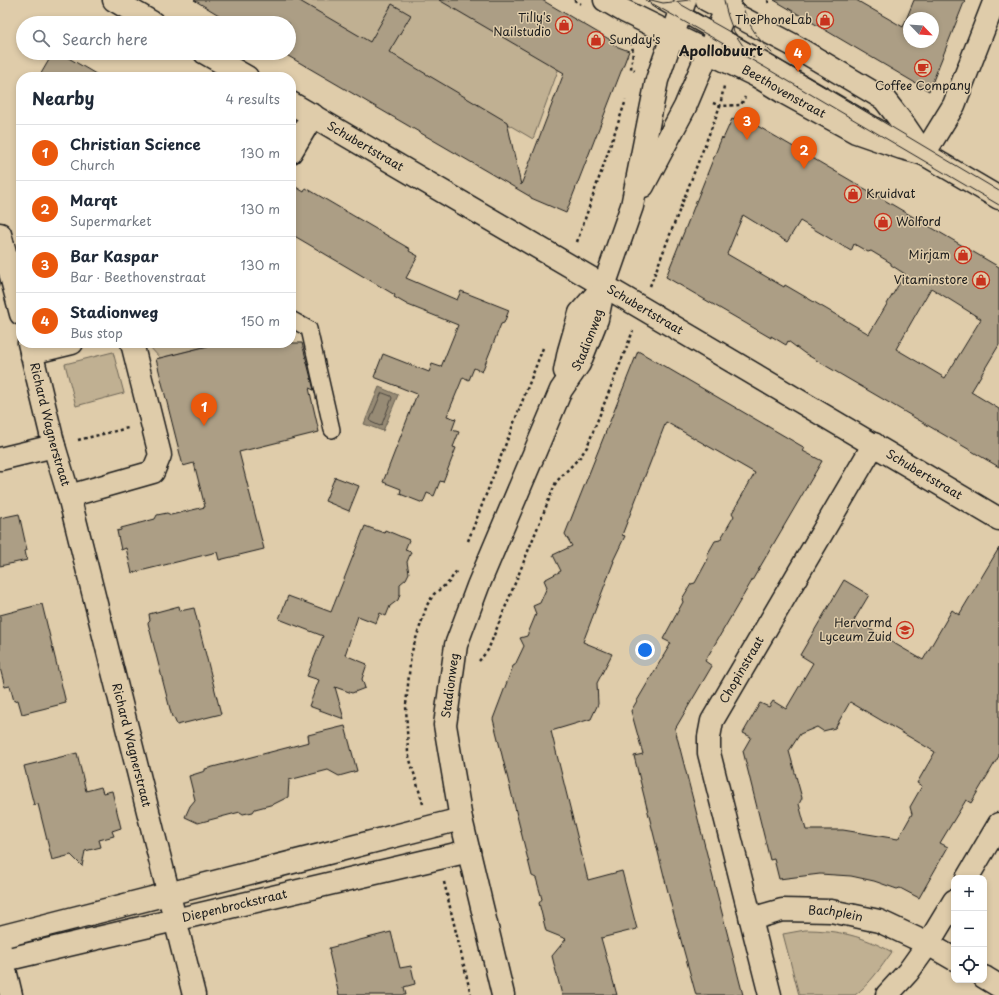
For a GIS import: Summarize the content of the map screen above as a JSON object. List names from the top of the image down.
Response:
{
  "streets": {
    "street": [
      "Beethovenstraat",
      "Schubertstraat",
      "Stadionweg",
      "Richard Wagnerstraat",
      "Chopinstraat",
      "Diepenbrockstraat",
      "Bachplein"
    ]
  },
  "crossings": [
    ["Beethovenstraat", "Stadionweg"],
    ["Schubertstraat", "Stadionweg"],
    ["Schubertstraat", "Chopinstraat"],
    ["Stadionweg", "Diepenbrockstraat"],
    ["Richard Wagnerstraat", "Diepenbrockstraat"],
    ["Chopinstraat", "Bachplein"]
  ],
  "districts": ["Apollobuurt"],
  "places": {
    "shop": [
      "ThePhoneLab",
      "Tilly's Nailstudio",
      "Sunday's",
      "Kruidvat",
      "Wolford",
      "Mirjam",
      "Vitaminstore"
    ],
    "cafe": ["Coffee Company"],
    "school or university": ["Hervormd Lyceum Zuid"]
  },
  "north": "bottom right",
  "page": {
    "search": "Search here",
    "pins": [
      "4",
      "3",
      "2",
      "1"
    ],
    "heading": ["Nearby", "4 results"],
    "list": [
      {
        "mark": "1",
        "name": "Christian Science",
        "note": "Church",
        "value": "130 m"
      },
      {
        "mark": "2",
        "name": "Marqt",
        "note": "Supermarket",
        "value": "130 m"
      },
      {
        "mark": "3",
        "name": "Bar Kaspar",
        "note": "Bar · Beethovenstraat",
        "value": "130 m"
      },
      {
        "mark": "4",
        "name": "Stadionweg",
        "note": "Bus stop",
        "value": "150 m"
      }
    ],
    "map_buttons": ["+", "−"]
  }
}
